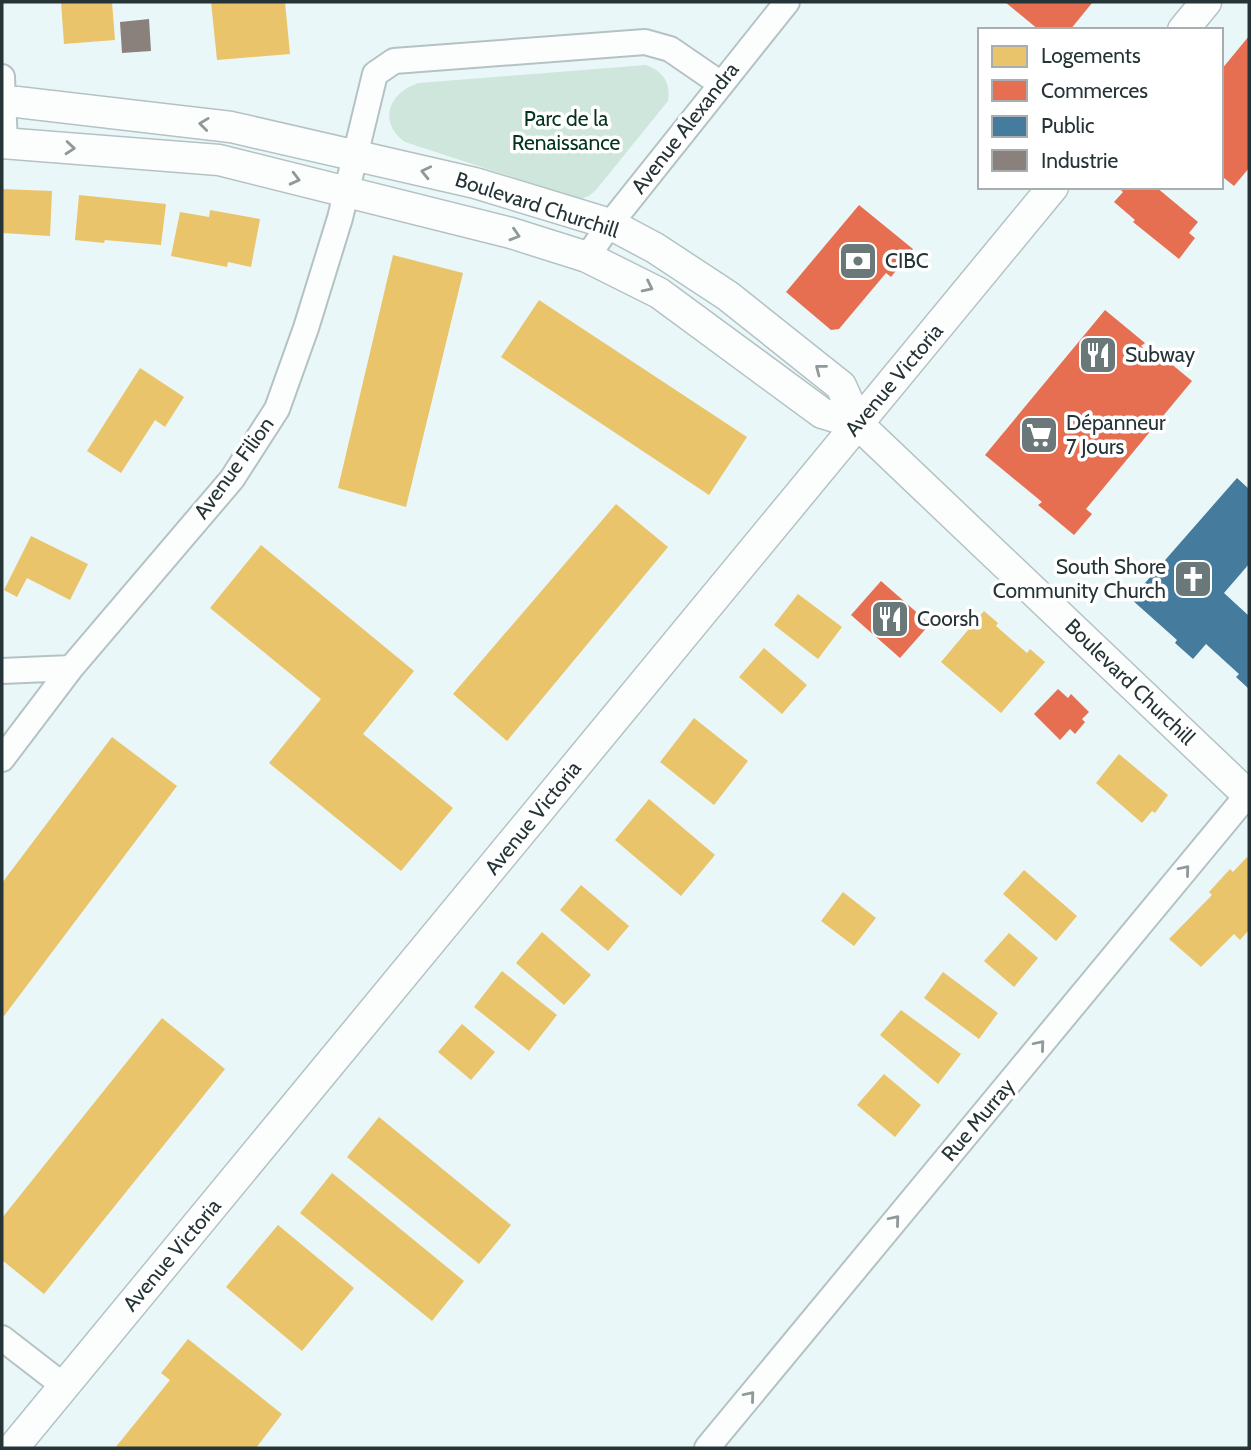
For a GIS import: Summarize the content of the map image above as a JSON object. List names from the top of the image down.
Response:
{
  "streets": {
    "street": [
      "Avenue Alexandra",
      "Boulevard Churchill",
      "Avenue Victoria",
      "Avenue Filion",
      "Rue Murray"
    ]
  },
  "crossings": [
    ["Avenue Alexandra", "Boulevard Churchill"],
    ["Boulevard Churchill", "Avenue Victoria"],
    ["Boulevard Churchill", "Avenue Filion"],
    ["Boulevard Churchill", "Rue Murray"]
  ],
  "one_way": ["Rue Murray"],
  "parks": ["Parc de la Renaissance"],
  "places": {
    "bank": ["CIBC"],
    "restaurant": ["Subway", "Coorsh"],
    "supermarket": ["Dépanneur 7 Jours"],
    "church": ["South Shore Community Church"]
  },
  "legend": [
    "Logements",
    "Commerces",
    "Public",
    "Industrie"
  ]
}
